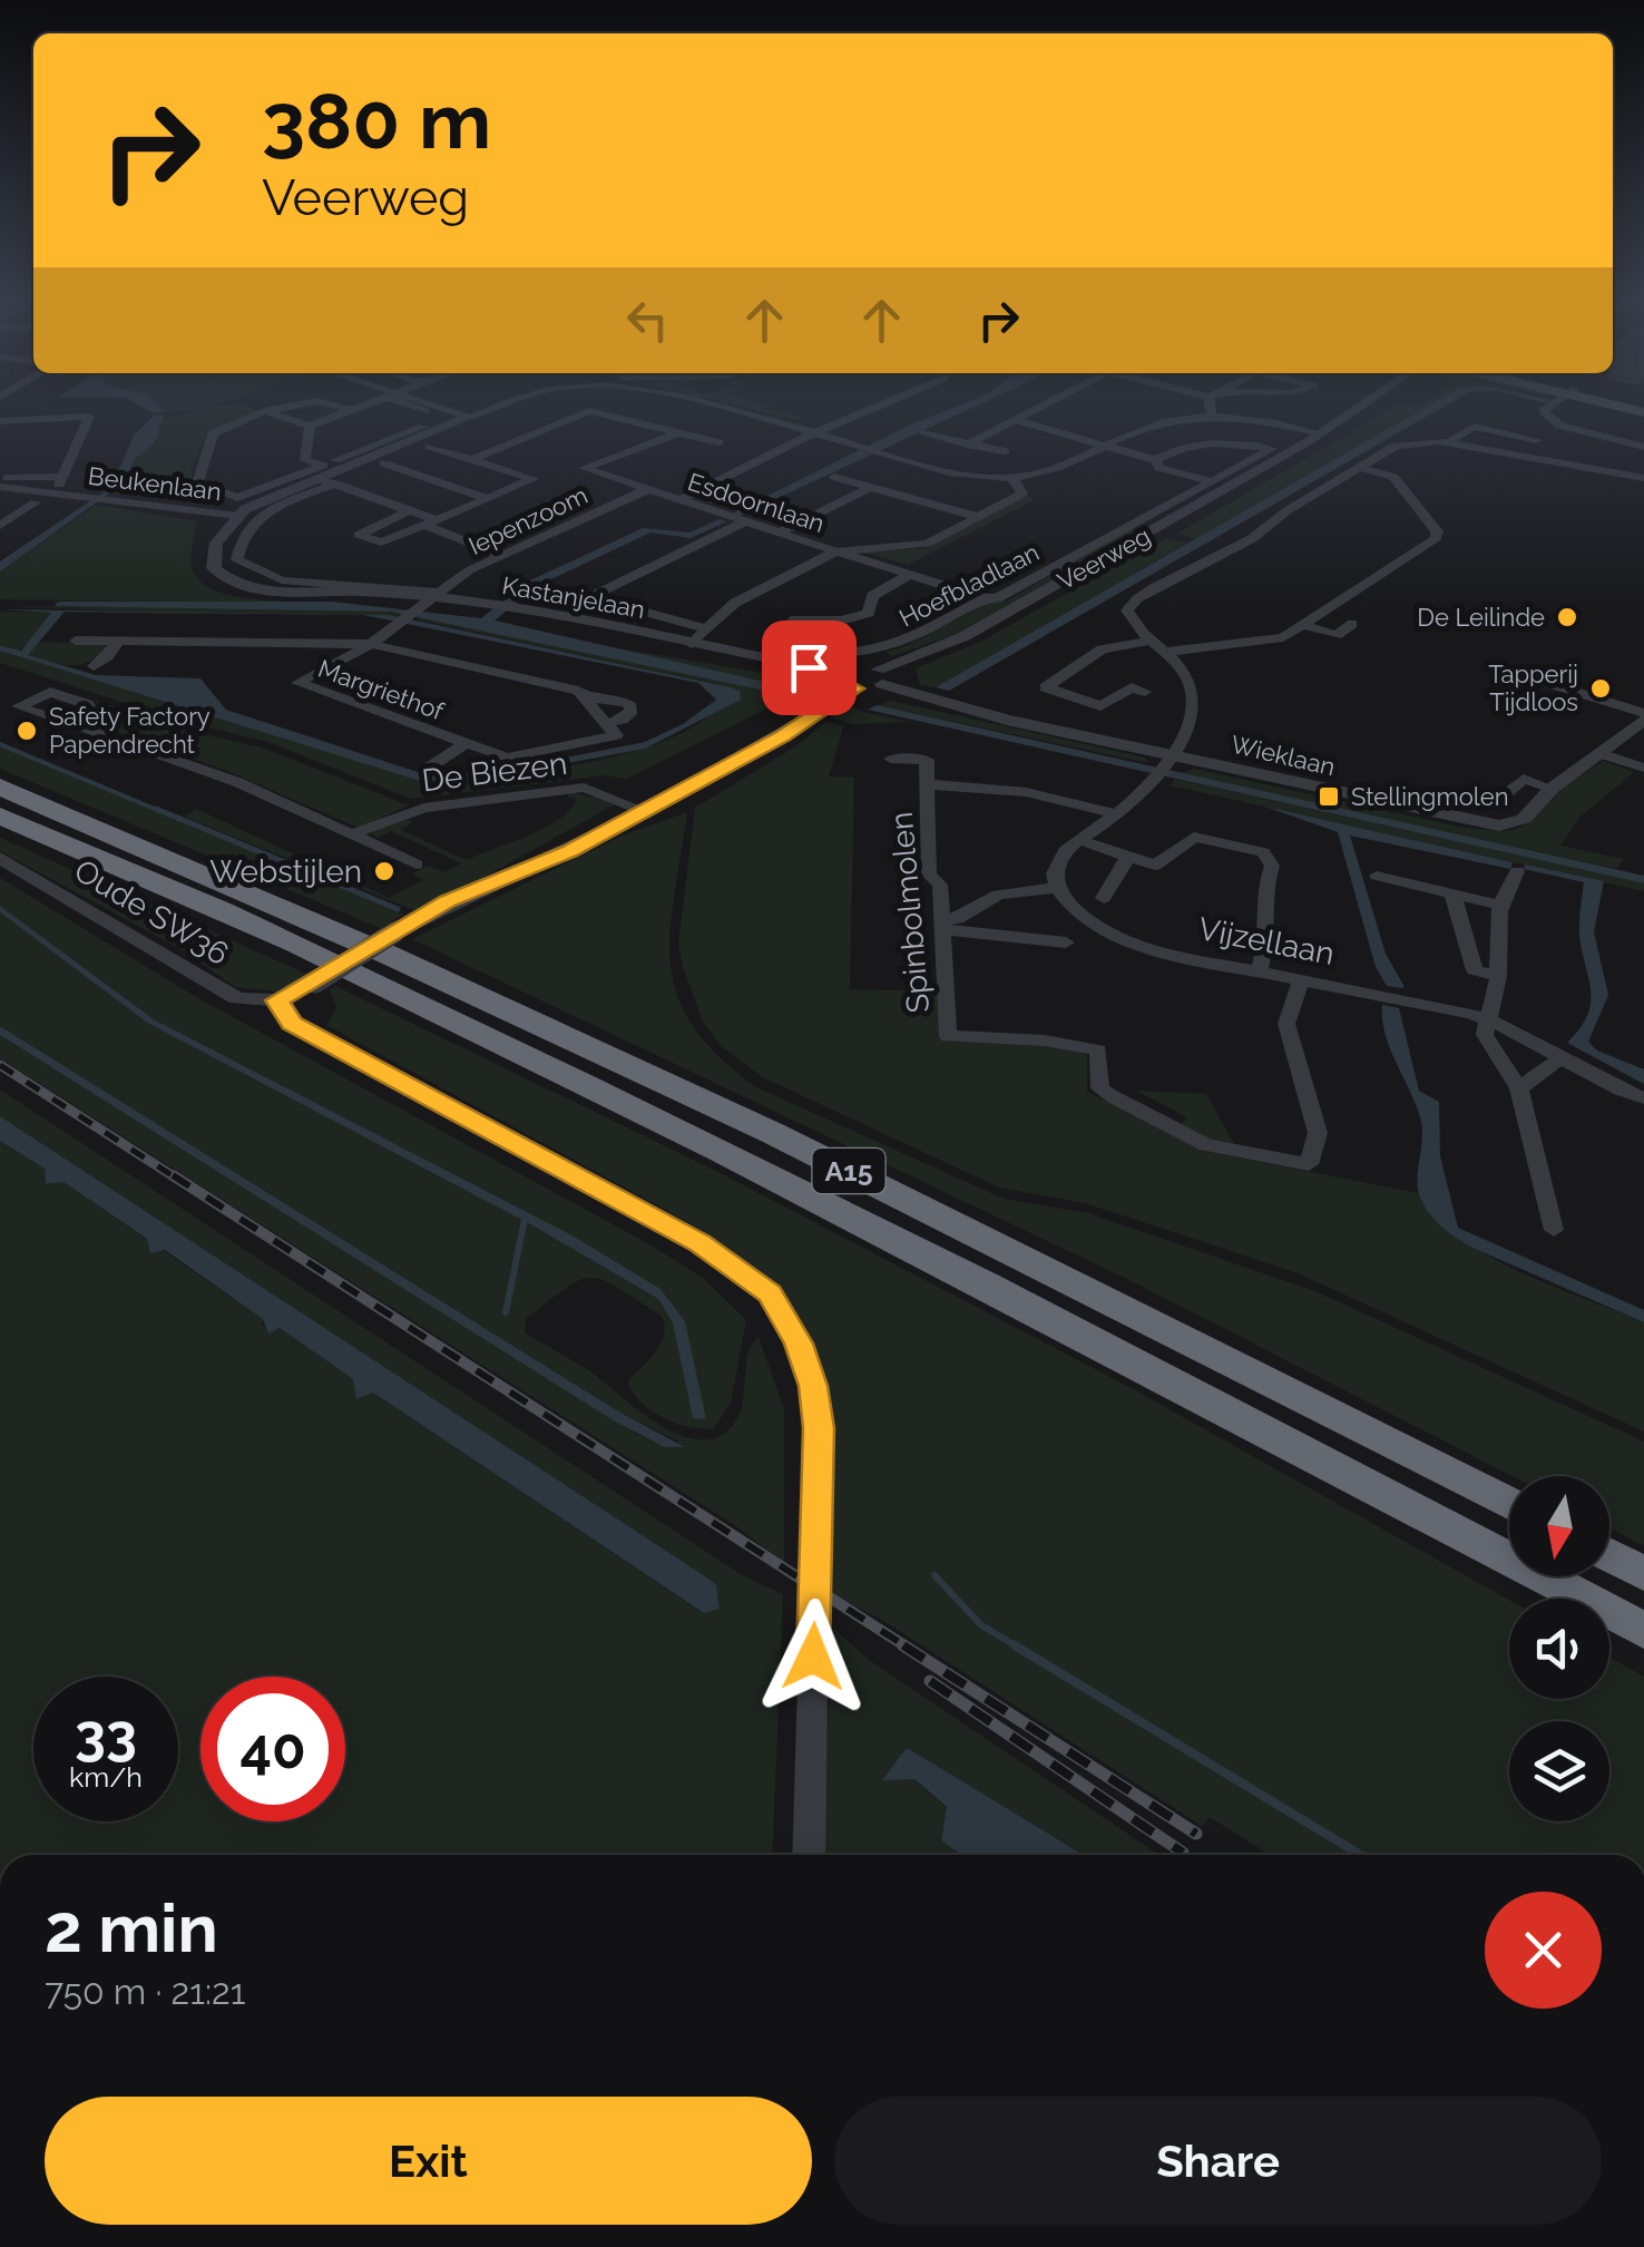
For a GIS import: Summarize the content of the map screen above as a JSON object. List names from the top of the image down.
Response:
{
  "streets": {
    "highway": ["A15"],
    "street": [
      "Beukenlaan",
      "Esdoornlaan",
      "Iepenzoom",
      "Veerweg",
      "Hoefbladlaan",
      "Kastanjelaan",
      "Margriethof",
      "Wieklaan",
      "De Biezen",
      "Oude SW36",
      "Spinbolmolen",
      "Vijzellaan"
    ]
  },
  "crossings": [
    ["Beukenlaan", "Kastanjelaan"],
    ["Esdoornlaan", "Iepenzoom"],
    ["Iepenzoom", "Kastanjelaan"],
    ["Iepenzoom", "Margriethof"],
    ["Veerweg", "Wieklaan"],
    ["Kastanjelaan", "Margriethof"],
    ["Spinbolmolen", "Vijzellaan"]
  ],
  "places": {
    "other": [
      "De Leilinde",
      "Tapperij Tijdloos",
      "Safety Factory Papendrecht",
      "Webstijlen"
    ],
    "transit": ["Stellingmolen"]
  },
  "north": "bottom",
  "page": {
    "turn": ["380 m", "Veerweg"],
    "speed": "33 km/h",
    "limit": "40",
    "heading": ["2 min", "750 m · 21:21"],
    "buttons": ["Exit", "Share"]
  }
}
